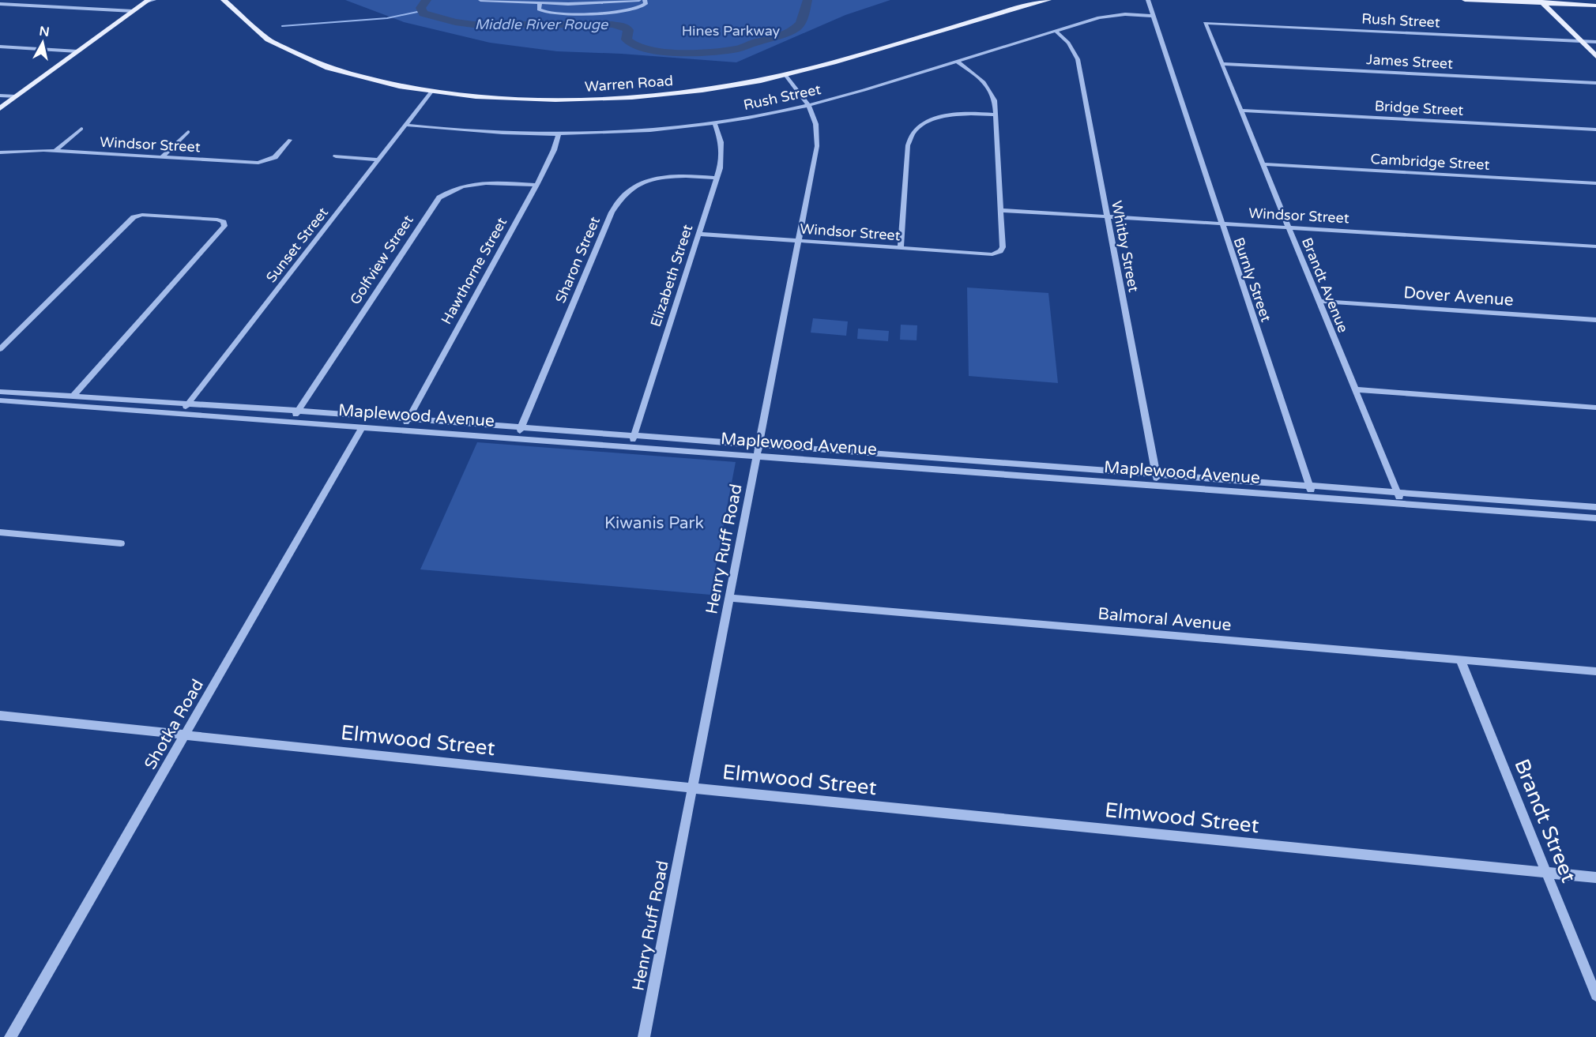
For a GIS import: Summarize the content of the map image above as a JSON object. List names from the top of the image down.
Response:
{
  "streets": {
    "main road": ["Warren Road"],
    "street": [
      "Rush Street",
      "James Street",
      "Bridge Street",
      "Windsor Street",
      "Cambridge Street",
      "Sunset Street",
      "Whitby Street",
      "Golfview Street",
      "Sharon Street",
      "Hawthorne Street",
      "Elizabeth Street",
      "Burnly Street",
      "Brandt Avenue",
      "Dover Avenue",
      "Maplewood Avenue",
      "Henry Ruff Road",
      "Balmoral Avenue",
      "Shotka Road",
      "Elmwood Street",
      "Brandt Street"
    ]
  },
  "crossings": [
    ["Rush Street", "Sunset Street"],
    ["Rush Street", "Whitby Street"],
    ["Rush Street", "Hawthorne Street"],
    ["Rush Street", "Elizabeth Street"],
    ["Rush Street", "Burnly Street"],
    ["Rush Street", "Brandt Avenue"],
    ["Rush Street", "Henry Ruff Road"],
    ["James Street", "Brandt Avenue"],
    ["Warren Road", "Sunset Street"],
    ["Warren Road", "Henry Ruff Road"],
    ["Bridge Street", "Brandt Avenue"],
    ["Windsor Street", "Whitby Street"],
    ["Windsor Street", "Elizabeth Street"],
    ["Windsor Street", "Burnly Street"],
    ["Windsor Street", "Brandt Avenue"],
    ["Windsor Street", "Henry Ruff Road"],
    ["Cambridge Street", "Brandt Avenue"],
    ["Sunset Street", "Maplewood Avenue"],
    ["Whitby Street", "Maplewood Avenue"],
    ["Golfview Street", "Hawthorne Street"],
    ["Golfview Street", "Maplewood Avenue"],
    ["Sharon Street", "Elizabeth Street"],
    ["Sharon Street", "Maplewood Avenue"],
    ["Hawthorne Street", "Maplewood Avenue"],
    ["Elizabeth Street", "Maplewood Avenue"],
    ["Burnly Street", "Maplewood Avenue"],
    ["Brandt Avenue", "Dover Avenue"],
    ["Brandt Avenue", "Maplewood Avenue"],
    ["Maplewood Avenue", "Henry Ruff Road"],
    ["Maplewood Avenue", "Shotka Road"],
    ["Henry Ruff Road", "Balmoral Avenue"],
    ["Henry Ruff Road", "Elmwood Street"],
    ["Balmoral Avenue", "Brandt Street"],
    ["Shotka Road", "Elmwood Street"],
    ["Elmwood Street", "Brandt Street"]
  ],
  "water": ["Middle River Rouge"],
  "parks": ["Hines Parkway", "Kiwanis Park"],
  "north": "top"
}
